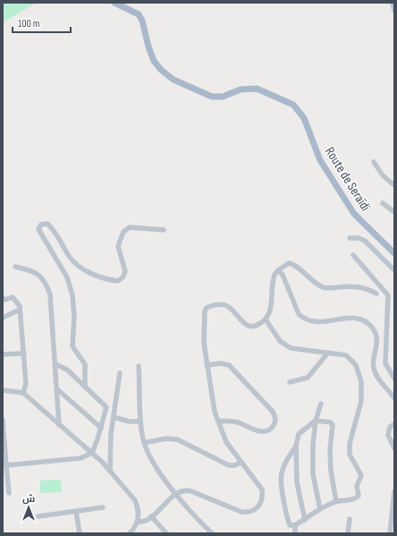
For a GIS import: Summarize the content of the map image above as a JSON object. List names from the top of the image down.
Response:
{
  "streets": {
    "main road": ["Route de Seraïdi"]
  },
  "scale_bar": "100 m",
  "north": "top"
}
